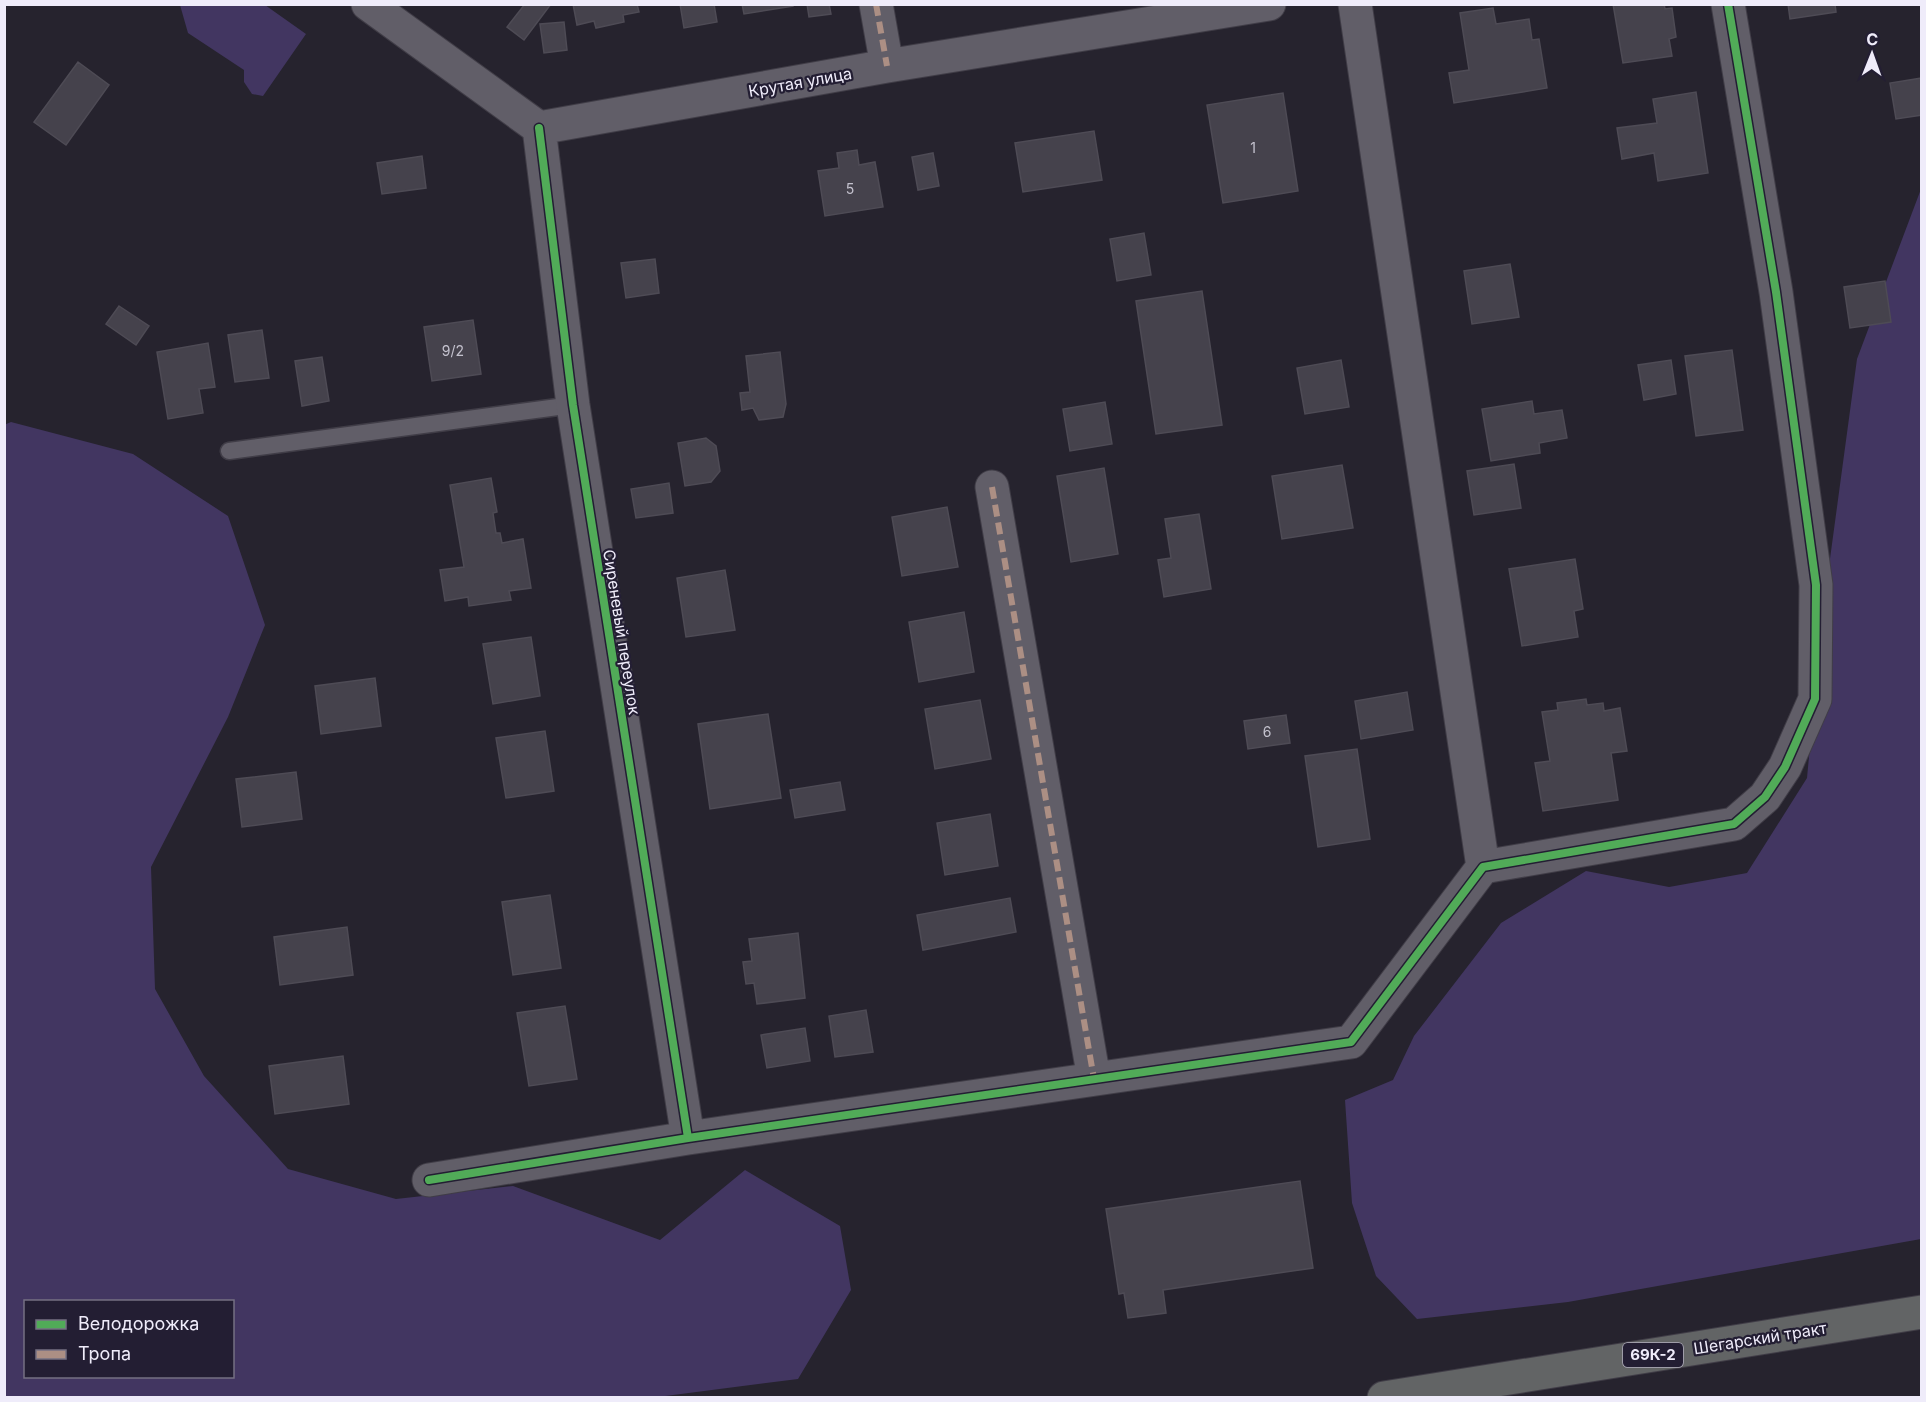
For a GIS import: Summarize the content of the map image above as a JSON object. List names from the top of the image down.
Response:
{
  "streets": {
    "main road": ["Шегарский тракт", "69К-2"],
    "street": ["Крутая улица", "Сиреневый переулок"]
  },
  "crossings": [
    ["Крутая улица", "Сиреневый переулок"]
  ],
  "house_numbers": [
    "1",
    "5",
    "9/2",
    "6"
  ],
  "legend": ["Велодорожка", "Тропа"],
  "north": "top"
}
